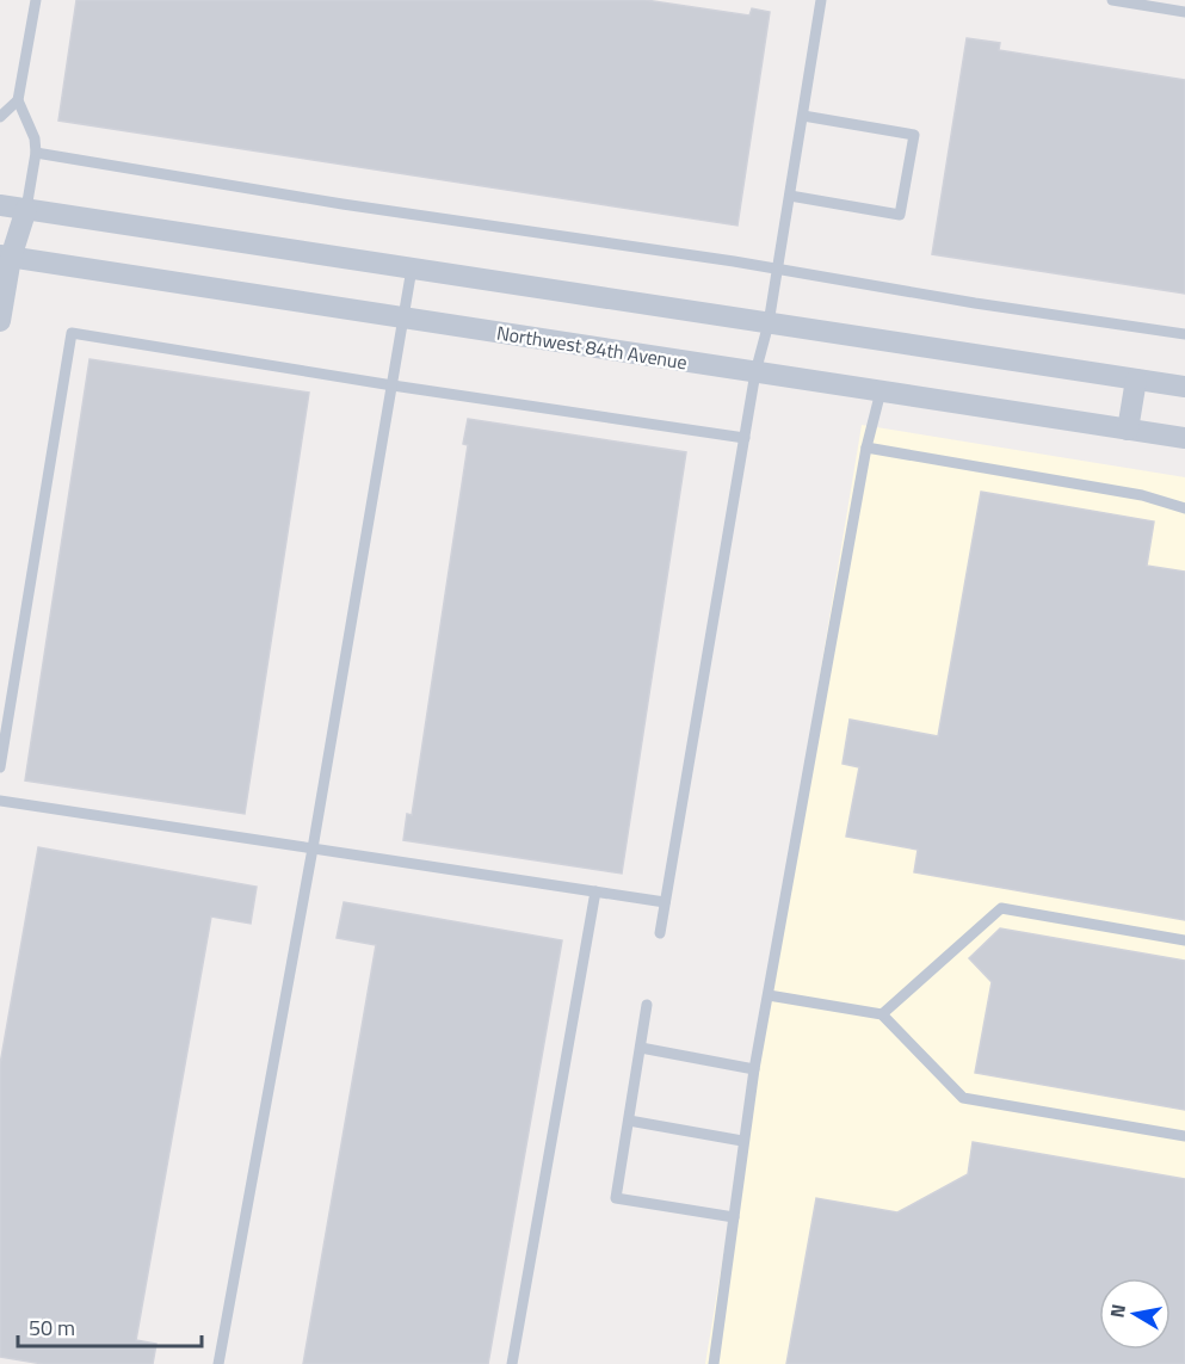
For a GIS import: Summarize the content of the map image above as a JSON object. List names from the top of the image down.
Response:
{
  "streets": {
    "street": ["Northwest 84th Avenue"]
  },
  "scale_bar": "50 m",
  "north": "left"
}
